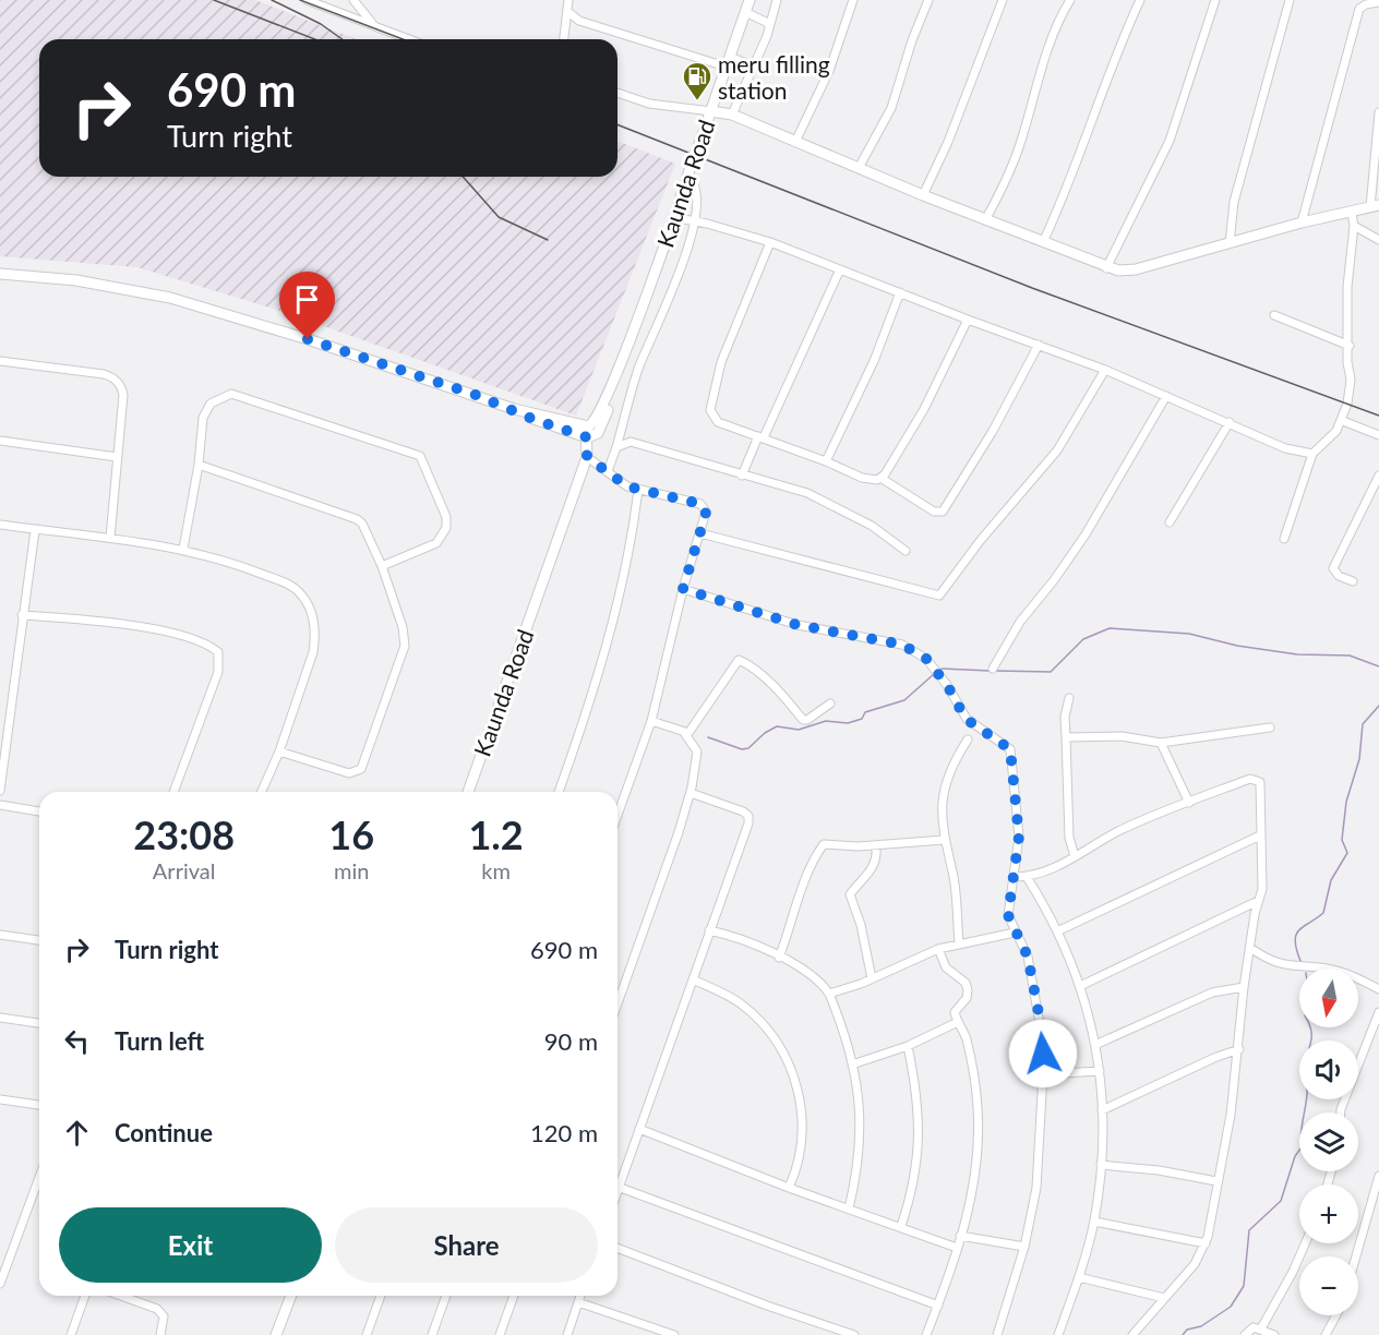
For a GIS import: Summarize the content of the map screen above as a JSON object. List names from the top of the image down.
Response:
{
  "streets": {
    "street": ["Kaunda Road"]
  },
  "places": {
    "fuel station": ["meru filling station"]
  },
  "north": "bottom",
  "page": {
    "turn": ["690 m", "Turn right"],
    "eta": [
      "23:08",
      "Arrival",
      "16",
      "min",
      "1.2",
      "km"
    ],
    "list": [
      {
        "name": "Turn right",
        "value": "690 m"
      },
      {
        "name": "Turn left",
        "value": "90 m"
      },
      {
        "name": "Continue",
        "value": "120 m"
      }
    ],
    "map_buttons": ["+", "−"],
    "buttons": ["Exit", "Share"]
  }
}
